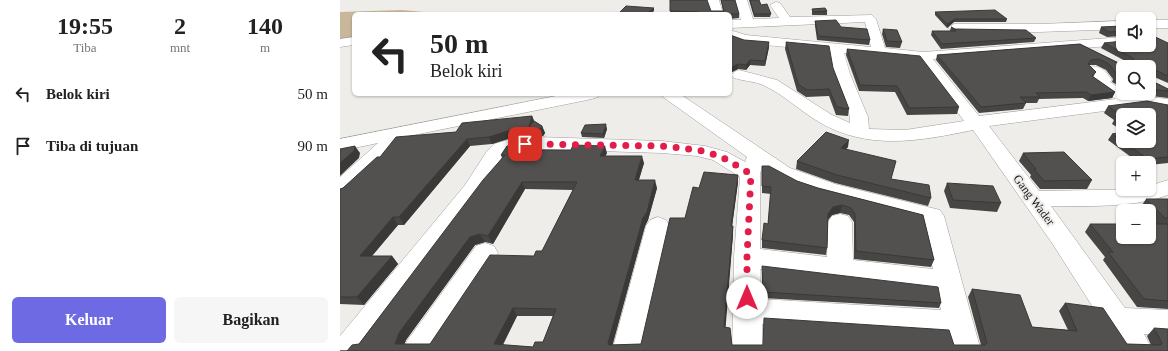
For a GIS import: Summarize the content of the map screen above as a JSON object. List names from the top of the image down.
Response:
{
  "streets": {
    "street": ["Gang Wader"]
  },
  "page": {
    "eta": [
      "19:55",
      "Tiba",
      "2",
      "mnt",
      "140",
      "m"
    ],
    "map_buttons": ["+", "−"],
    "turn": ["50 m", "Belok kiri"],
    "list": [
      {
        "name": "Belok kiri",
        "value": "50 m"
      },
      {
        "name": "Tiba di tujuan",
        "value": "90 m"
      }
    ],
    "buttons": ["Keluar", "Bagikan"]
  }
}
